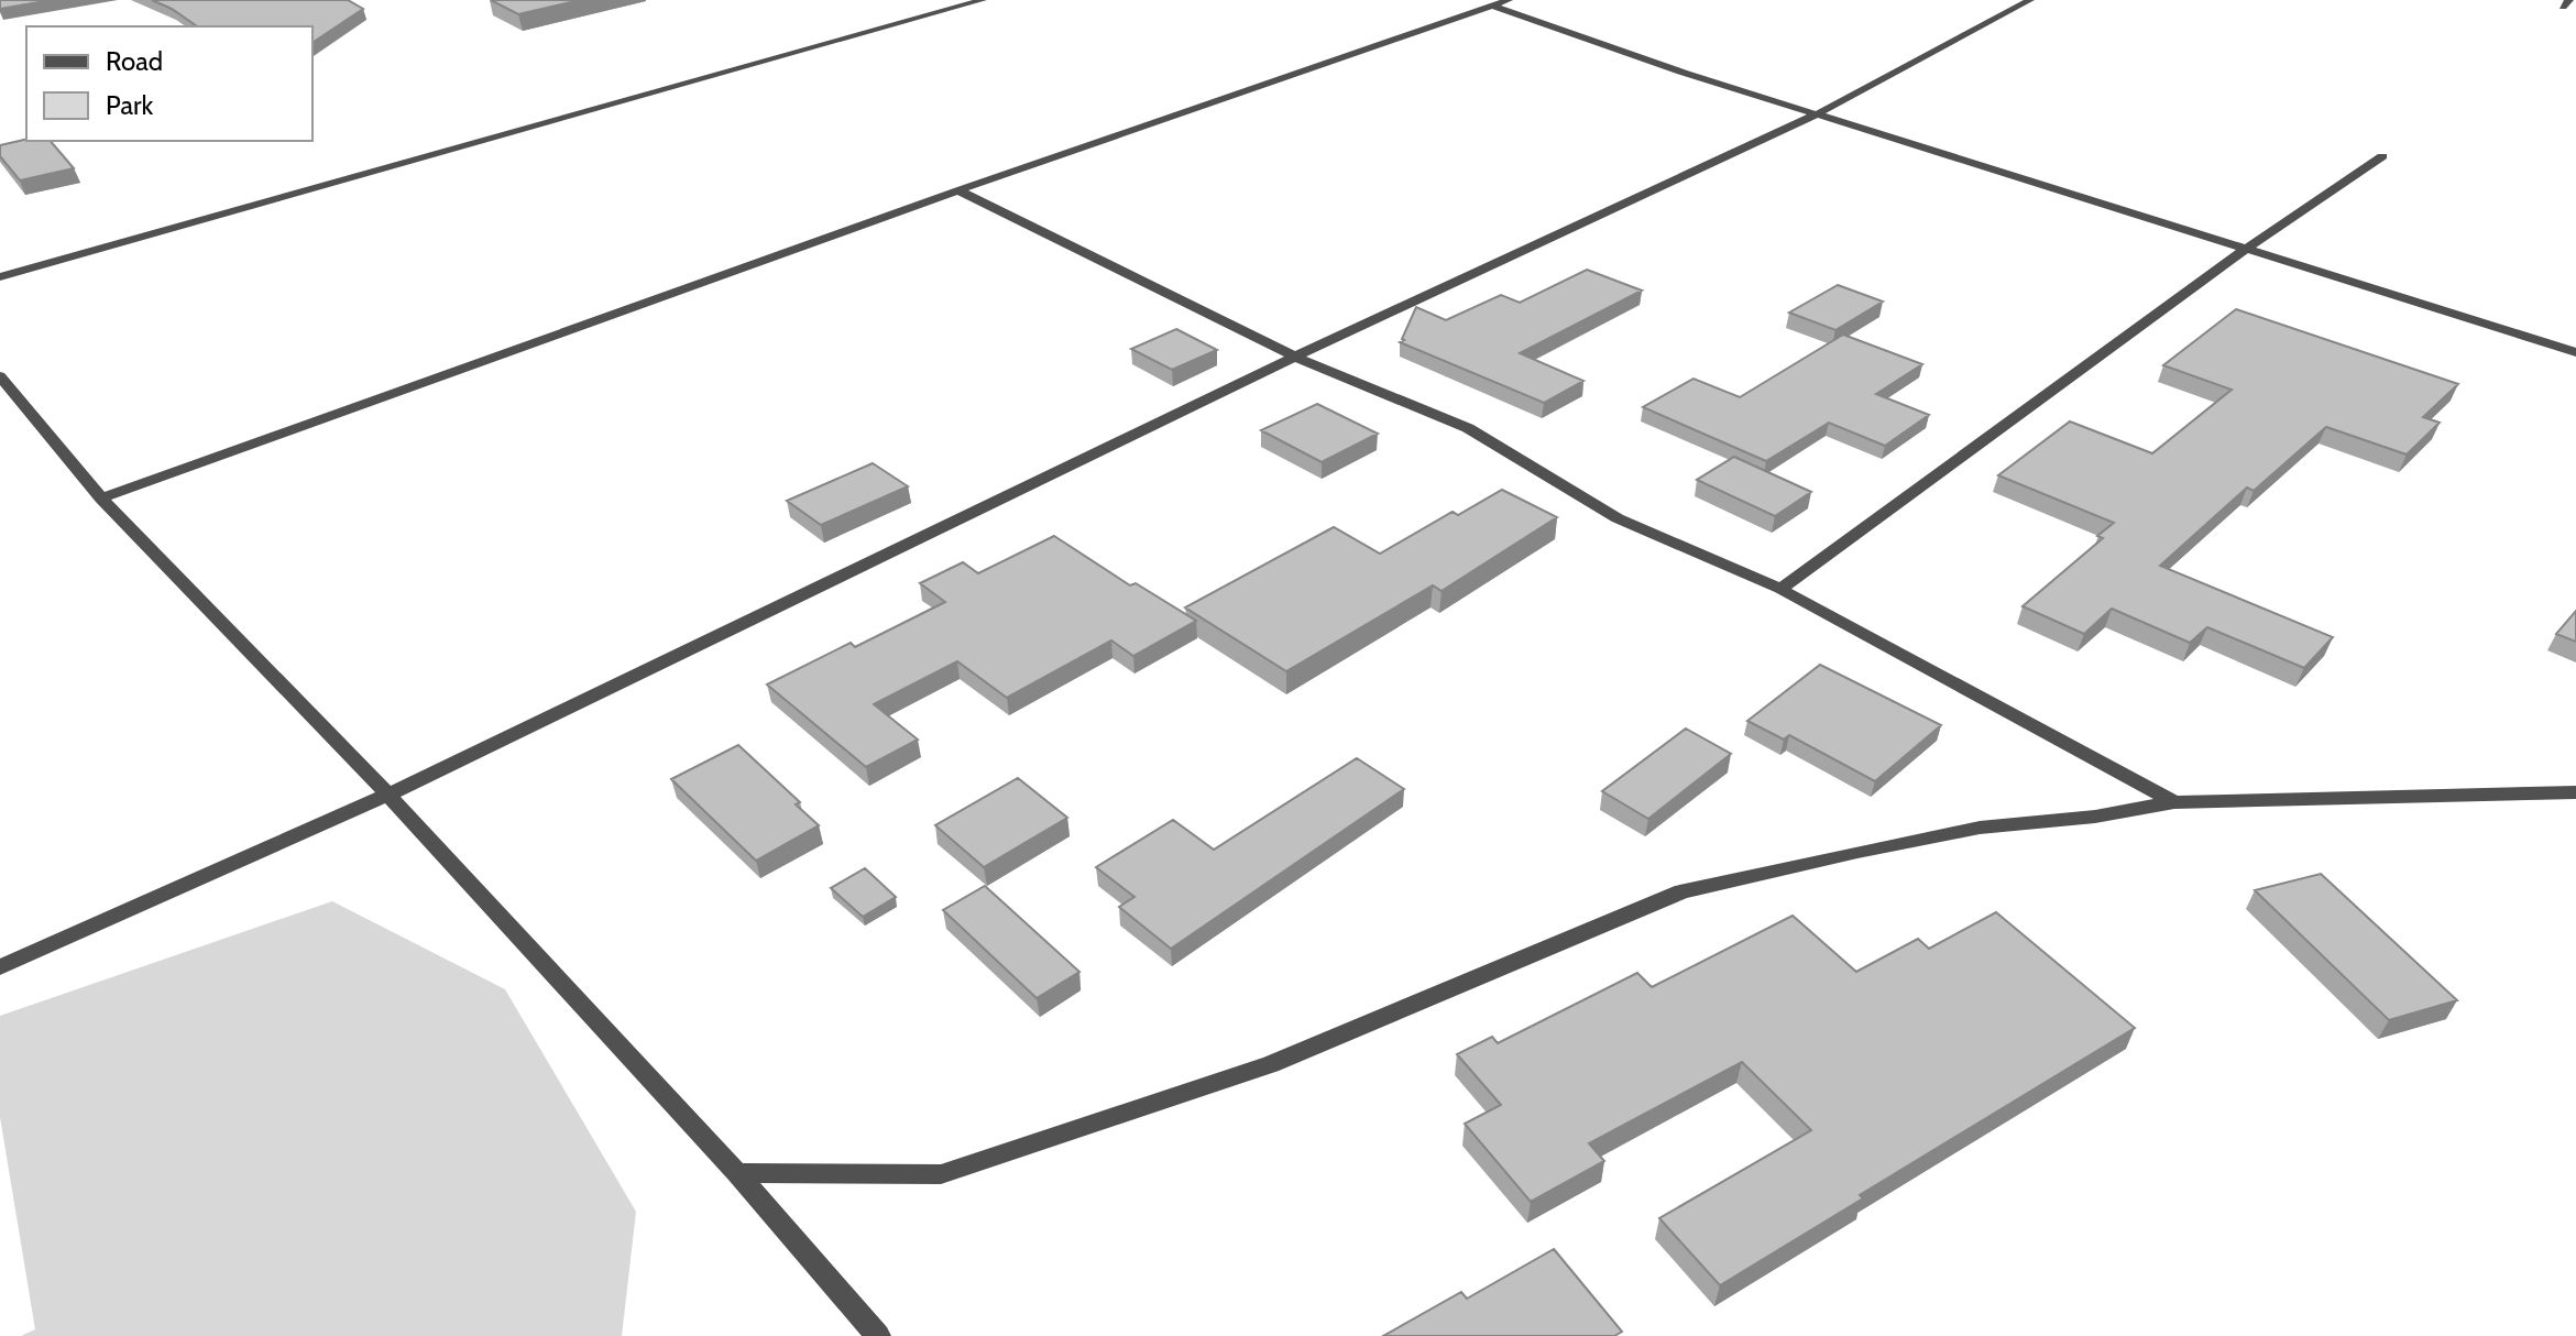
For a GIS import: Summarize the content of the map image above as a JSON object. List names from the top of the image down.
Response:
{
  "legend": ["Road", "Park"]
}
